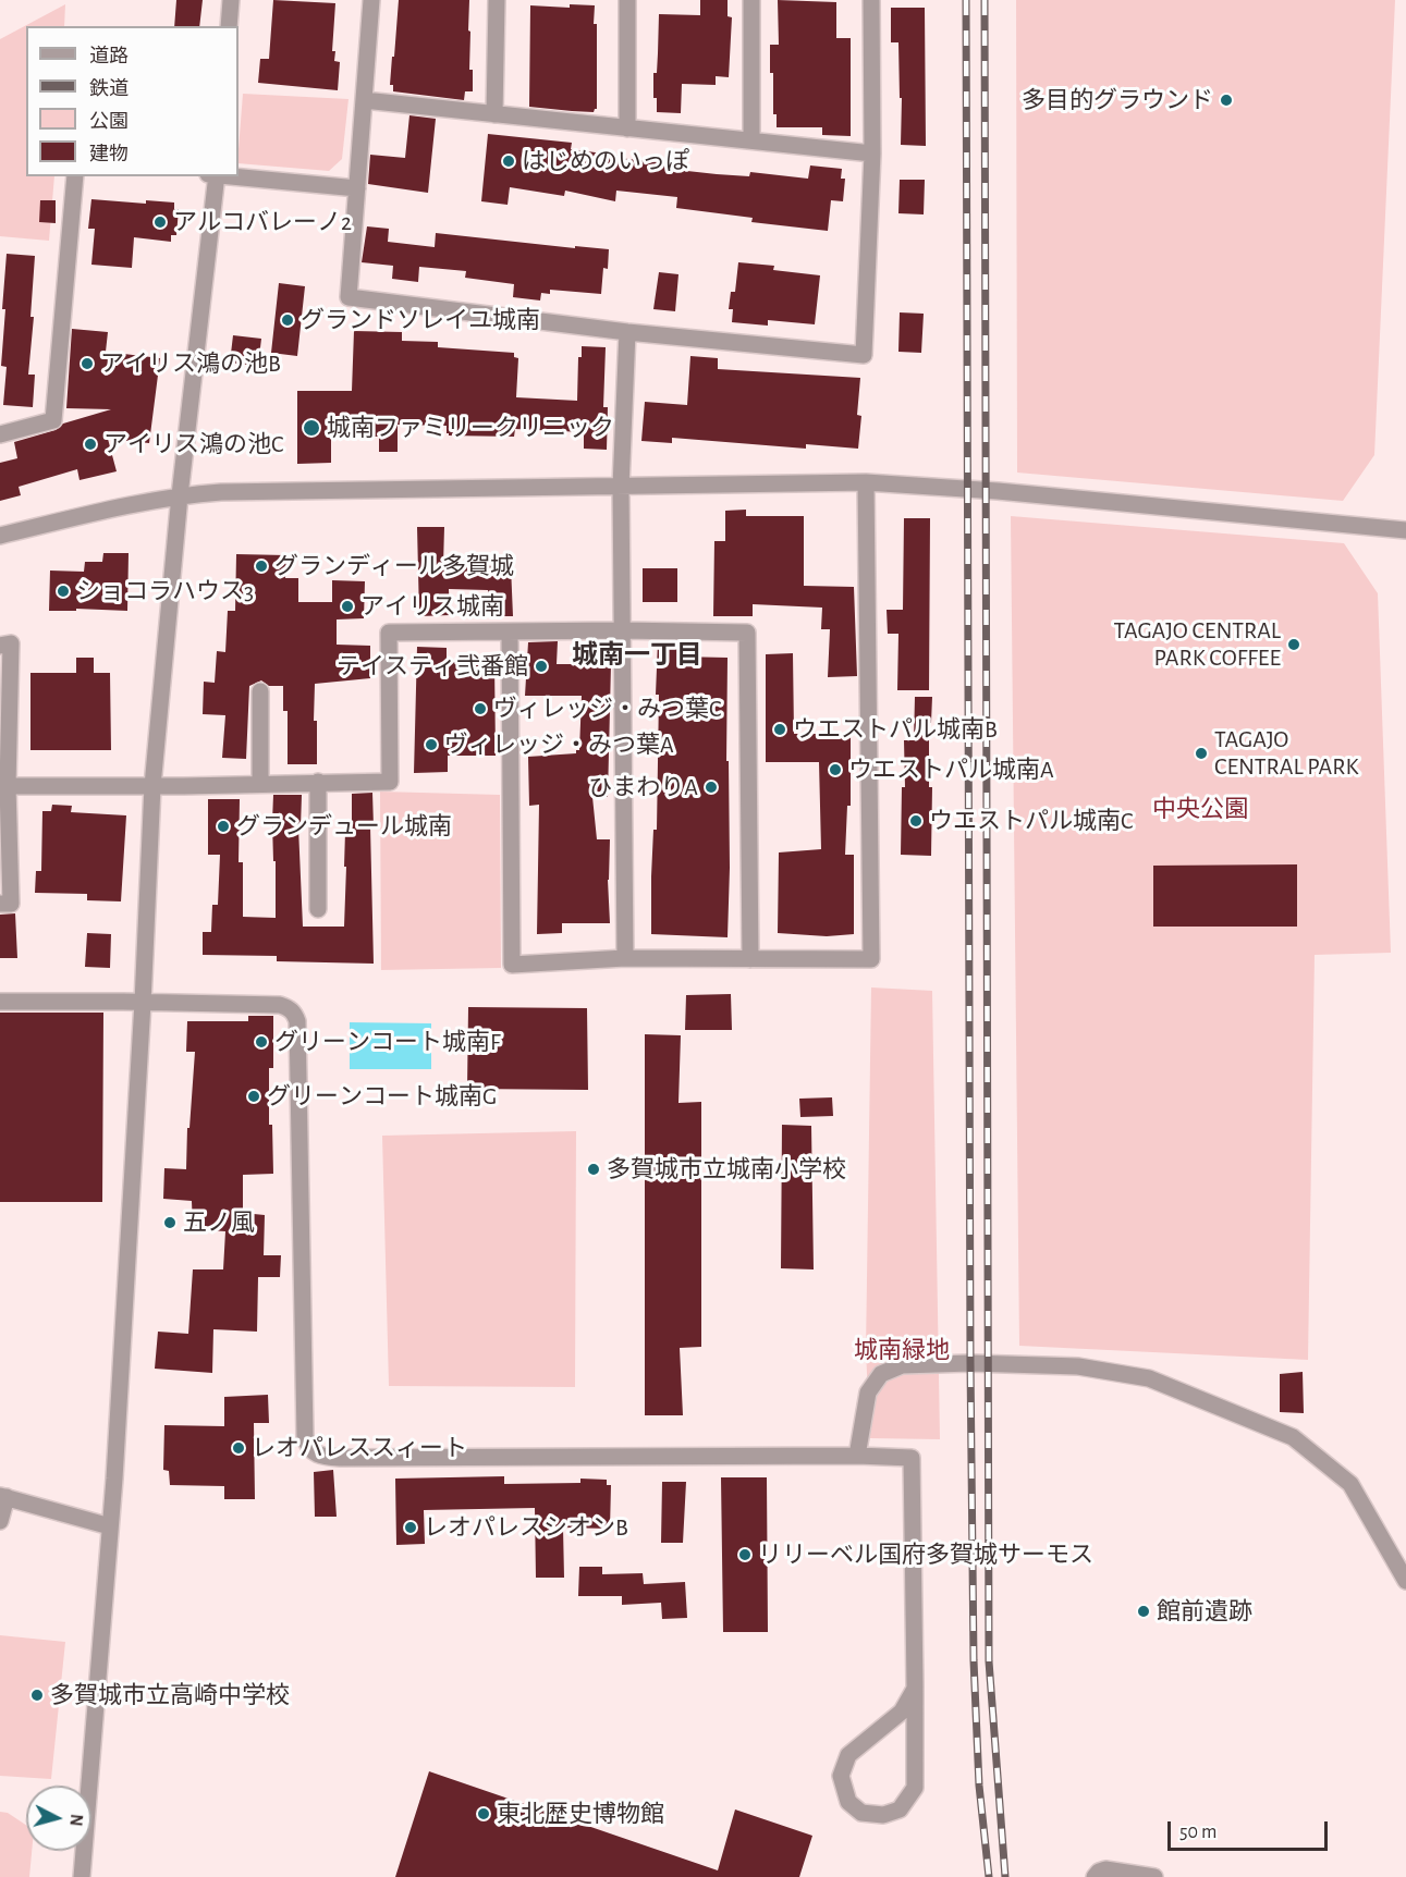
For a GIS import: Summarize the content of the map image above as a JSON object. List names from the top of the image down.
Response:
{
  "districts": ["城南一丁目"],
  "parks": ["中央公園", "城南緑地"],
  "places": [
    "多目的グラウンド",
    "はじめのいっぽ",
    "アルコバレーノ2",
    "グランドソレイユ城南",
    "アイリス鴻の池B",
    "城南ファミリークリニック",
    "アイリス鴻の池C",
    "グランディール多賀城",
    "ショコラハウス3",
    "アイリス城南",
    "TAGAJO CENTRAL PARK COFFEE",
    "テイスティ弐番館",
    "ヴィレッジ・みつ葉C",
    "ウエストパル城南B",
    "ヴィレッジ・みつ葉A",
    "TAGAJO CENTRAL PARK",
    "ウエストパル城南A",
    "ひまわりA",
    "ウエストパル城南C",
    "グランデュール城南",
    "グリーンコート城南F",
    "グリーンコート城南G",
    "多賀城市立城南小学校",
    "五ノ風",
    "レオパレススィート",
    "レオパレスシオンB",
    "リリーベル国府多賀城サーモス",
    "館前遺跡",
    "多賀城市立高崎中学校",
    "東北歴史博物館"
  ],
  "legend": [
    "道路",
    "鉄道",
    "公園",
    "建物"
  ],
  "scale_bar": "50 m",
  "north": "right"
}
